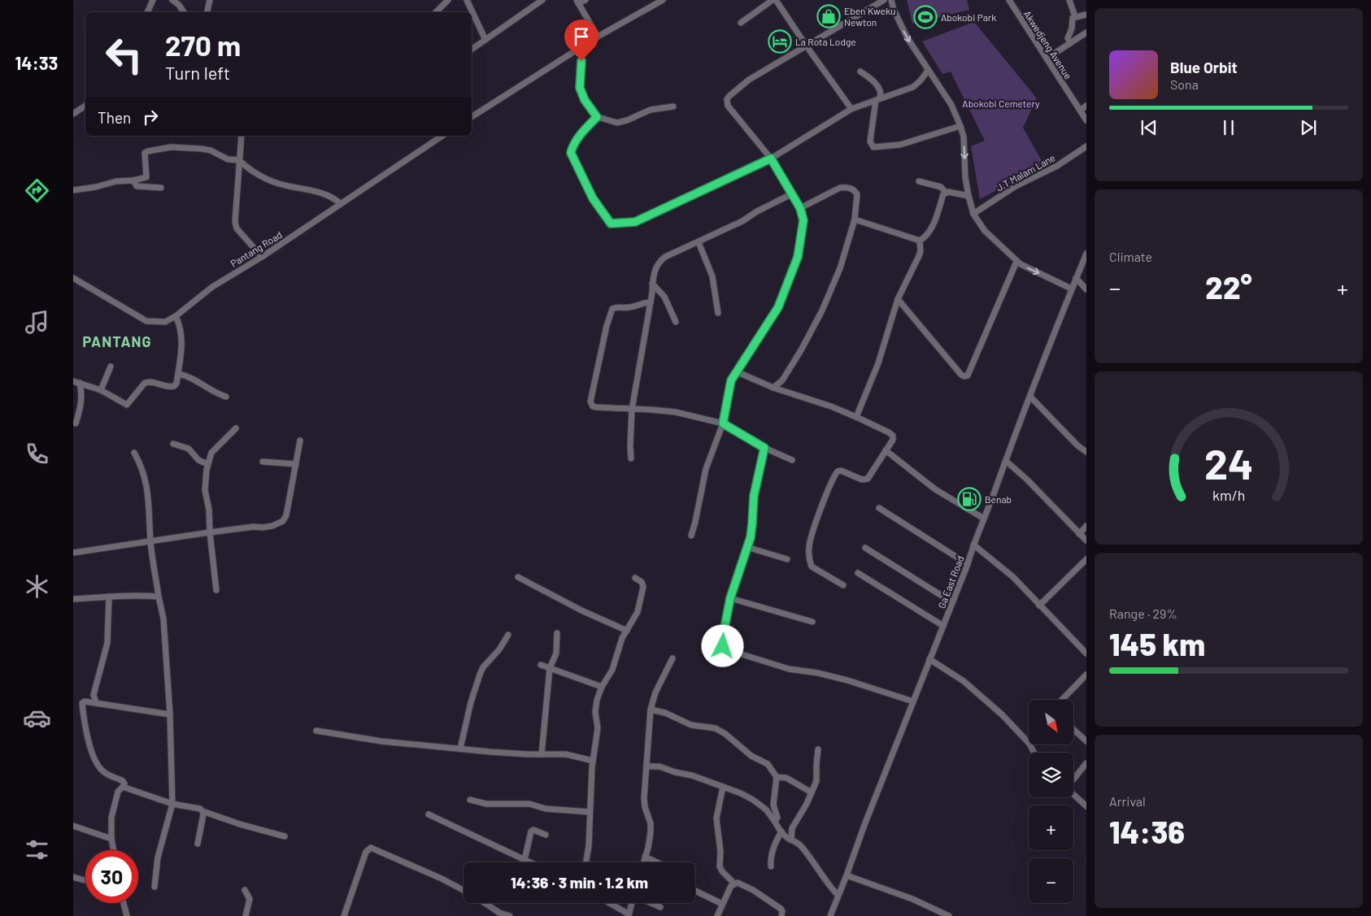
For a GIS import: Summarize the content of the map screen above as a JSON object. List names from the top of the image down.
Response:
{
  "streets": {
    "street": [
      "Akwedjeng Avenue",
      "J.T Malam Lane",
      "Pantang Road",
      "Ga East Road"
    ]
  },
  "districts": ["PANTANG"],
  "parks": ["Abokobi Cemetery"],
  "places": {
    "shop": ["Eben Kweku Newton"],
    "sports": ["Abokobi Park"],
    "hotel": ["La Rota Lodge"],
    "fuel station": ["Benab"]
  },
  "north": "bottom right",
  "page": {
    "tabs": "14:33",
    "turn": ["270 m", "Turn left"],
    "song": ["Blue Orbit", "Sona"],
    "then": "Then",
    "tile": [
      "Climate",
      ["Range · 29%", "145 km"],
      ["Arrival", "14:36"]
    ],
    "heat": ["−", "22°", "+"],
    "map_buttons": ["+", "−"],
    "limit": "30",
    "trip": "14:36 · 3 min · 1.2 km",
    "gauge": ["24", "km/h"]
  }
}
